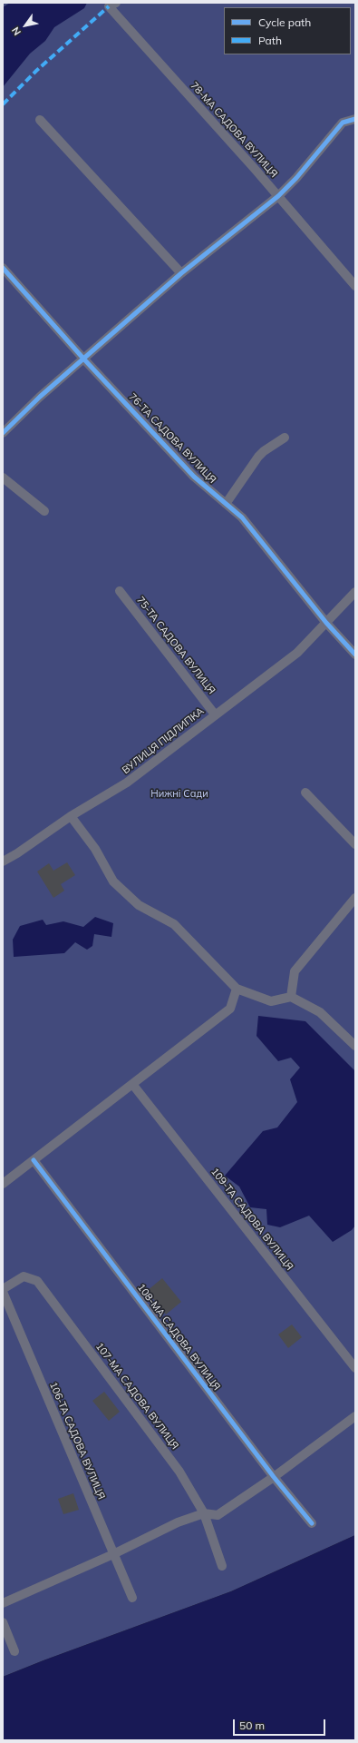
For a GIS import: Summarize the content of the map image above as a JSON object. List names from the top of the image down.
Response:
{
  "streets": {
    "street": [
      "78-МА САДОВА ВУЛИЦЯ",
      "76-ТА САДОВА ВУЛИЦЯ",
      "75-ТА САДОВА ВУЛИЦЯ",
      "ВУЛИЦЯ ПІДЛИПКА",
      "109-ТА САДОВА ВУЛИЦЯ",
      "108-МА САДОВА ВУЛИЦЯ",
      "107-МА САДОВА ВУЛИЦЯ",
      "106-ТА САДОВА ВУЛИЦЯ"
    ]
  },
  "crossings": [
    ["76-ТА САДОВА ВУЛИЦЯ", "ВУЛИЦЯ ПІДЛИПКА"],
    ["75-ТА САДОВА ВУЛИЦЯ", "ВУЛИЦЯ ПІДЛИПКА"],
    ["107-МА САДОВА ВУЛИЦЯ", "106-ТА САДОВА ВУЛИЦЯ"]
  ],
  "parks": ["Нижні Сади"],
  "legend": ["Cycle path", "Path"],
  "scale_bar": "50 m",
  "north": "bottom left"
}
